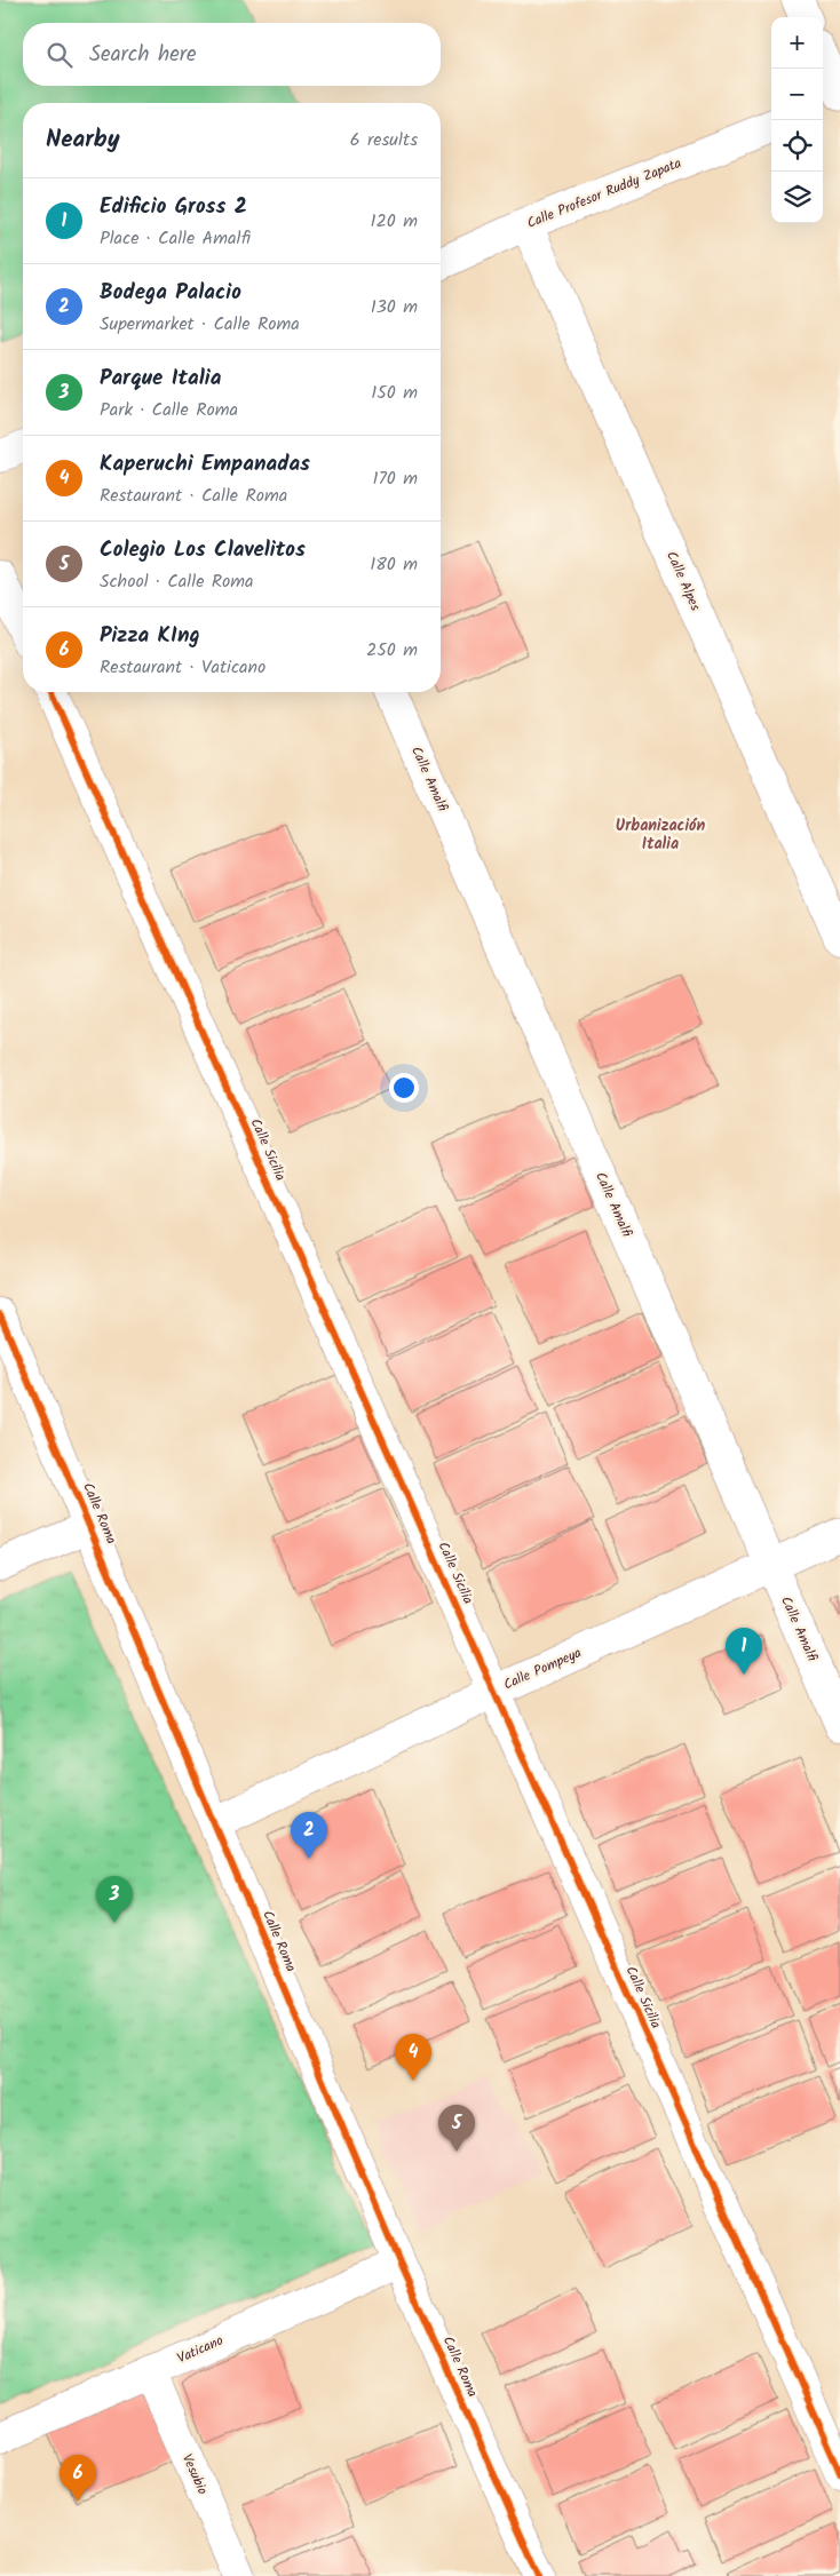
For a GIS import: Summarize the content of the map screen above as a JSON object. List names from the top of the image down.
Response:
{
  "streets": {
    "street": [
      "Calle Profesor Ruddy Zapata",
      "Calle Alpes",
      "Calle Amalfi",
      "Calle Sicilia",
      "Calle Roma",
      "Calle Pompeya",
      "Vaticano",
      "Vesubio"
    ]
  },
  "crossings": [
    ["Calle Profesor Ruddy Zapata", "Calle Alpes"],
    ["Calle Amalfi", "Calle Pompeya"],
    ["Calle Sicilia", "Calle Pompeya"],
    ["Calle Roma", "Calle Pompeya"],
    ["Calle Roma", "Vaticano"],
    ["Vaticano", "Vesubio"]
  ],
  "districts": ["Urbanización Italia"],
  "page": {
    "map_buttons": ["+", "−"],
    "search": "Search here",
    "heading": ["Nearby", "6 results"],
    "list": [
      {
        "mark": "1",
        "name": "Edificio Gross 2",
        "note": "Place · Calle Amalfi",
        "value": "120 m"
      },
      {
        "mark": "2",
        "name": "Bodega Palacio",
        "note": "Supermarket · Calle Roma",
        "value": "130 m"
      },
      {
        "mark": "3",
        "name": "Parque Italia",
        "note": "Park · Calle Roma",
        "value": "150 m"
      },
      {
        "mark": "4",
        "name": "Kaperuchi Empanadas",
        "note": "Restaurant · Calle Roma",
        "value": "170 m"
      },
      {
        "mark": "5",
        "name": "Colegio Los Clavelitos",
        "note": "School · Calle Roma",
        "value": "180 m"
      },
      {
        "mark": "6",
        "name": "Pizza KIng",
        "note": "Restaurant · Vaticano",
        "value": "250 m"
      }
    ],
    "pins": [
      "1",
      "2",
      "3",
      "4",
      "5",
      "6"
    ]
  }
}
